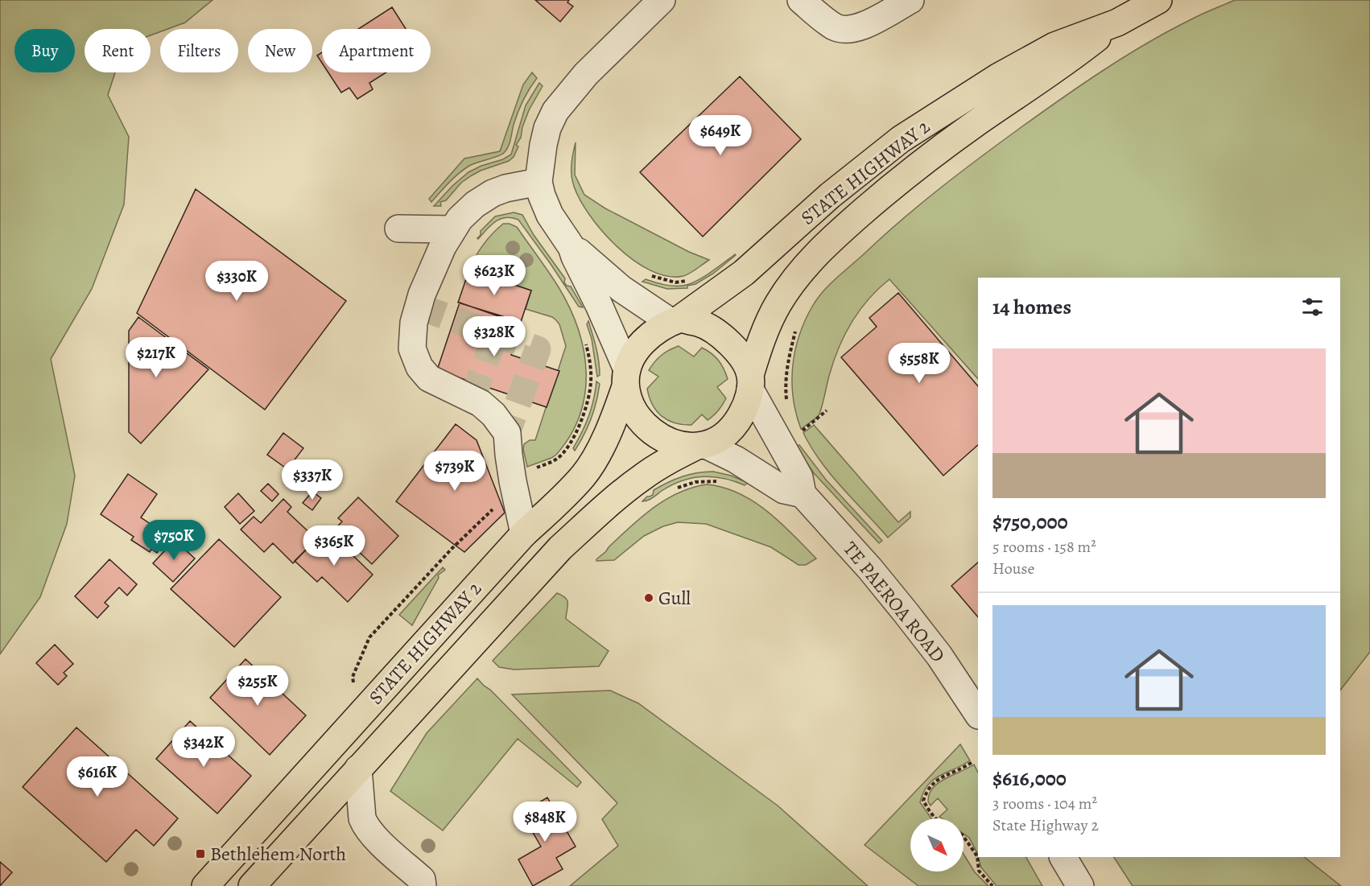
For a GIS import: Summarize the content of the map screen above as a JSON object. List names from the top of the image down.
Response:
{
  "streets": {
    "highway": ["STATE HIGHWAY 2"],
    "street": ["TE PAEROA ROAD"]
  },
  "crossings": [
    ["STATE HIGHWAY 2", "TE PAEROA ROAD"]
  ],
  "places": {
    "other": ["Gull"],
    "transit": ["Bethlehem North"]
  },
  "north": "bottom right",
  "page": {
    "chip": [
      "Buy",
      "Rent",
      "Filters",
      "New",
      "Apartment"
    ],
    "price": [
      "$649K",
      "$623K",
      "$330K",
      "$328K",
      "$217K",
      "$558K",
      "$739K",
      "$337K",
      "$750K",
      "$365K",
      "$255K",
      "$342K",
      "$616K",
      "$848K"
    ],
    "heading": "14 homes",
    "list": [
      {
        "name": "$750,000",
        "note": "5 rooms · 158 m² · House"
      },
      {
        "name": "$616,000",
        "note": "3 rooms · 104 m² · State Highway 2"
      }
    ]
  }
}
